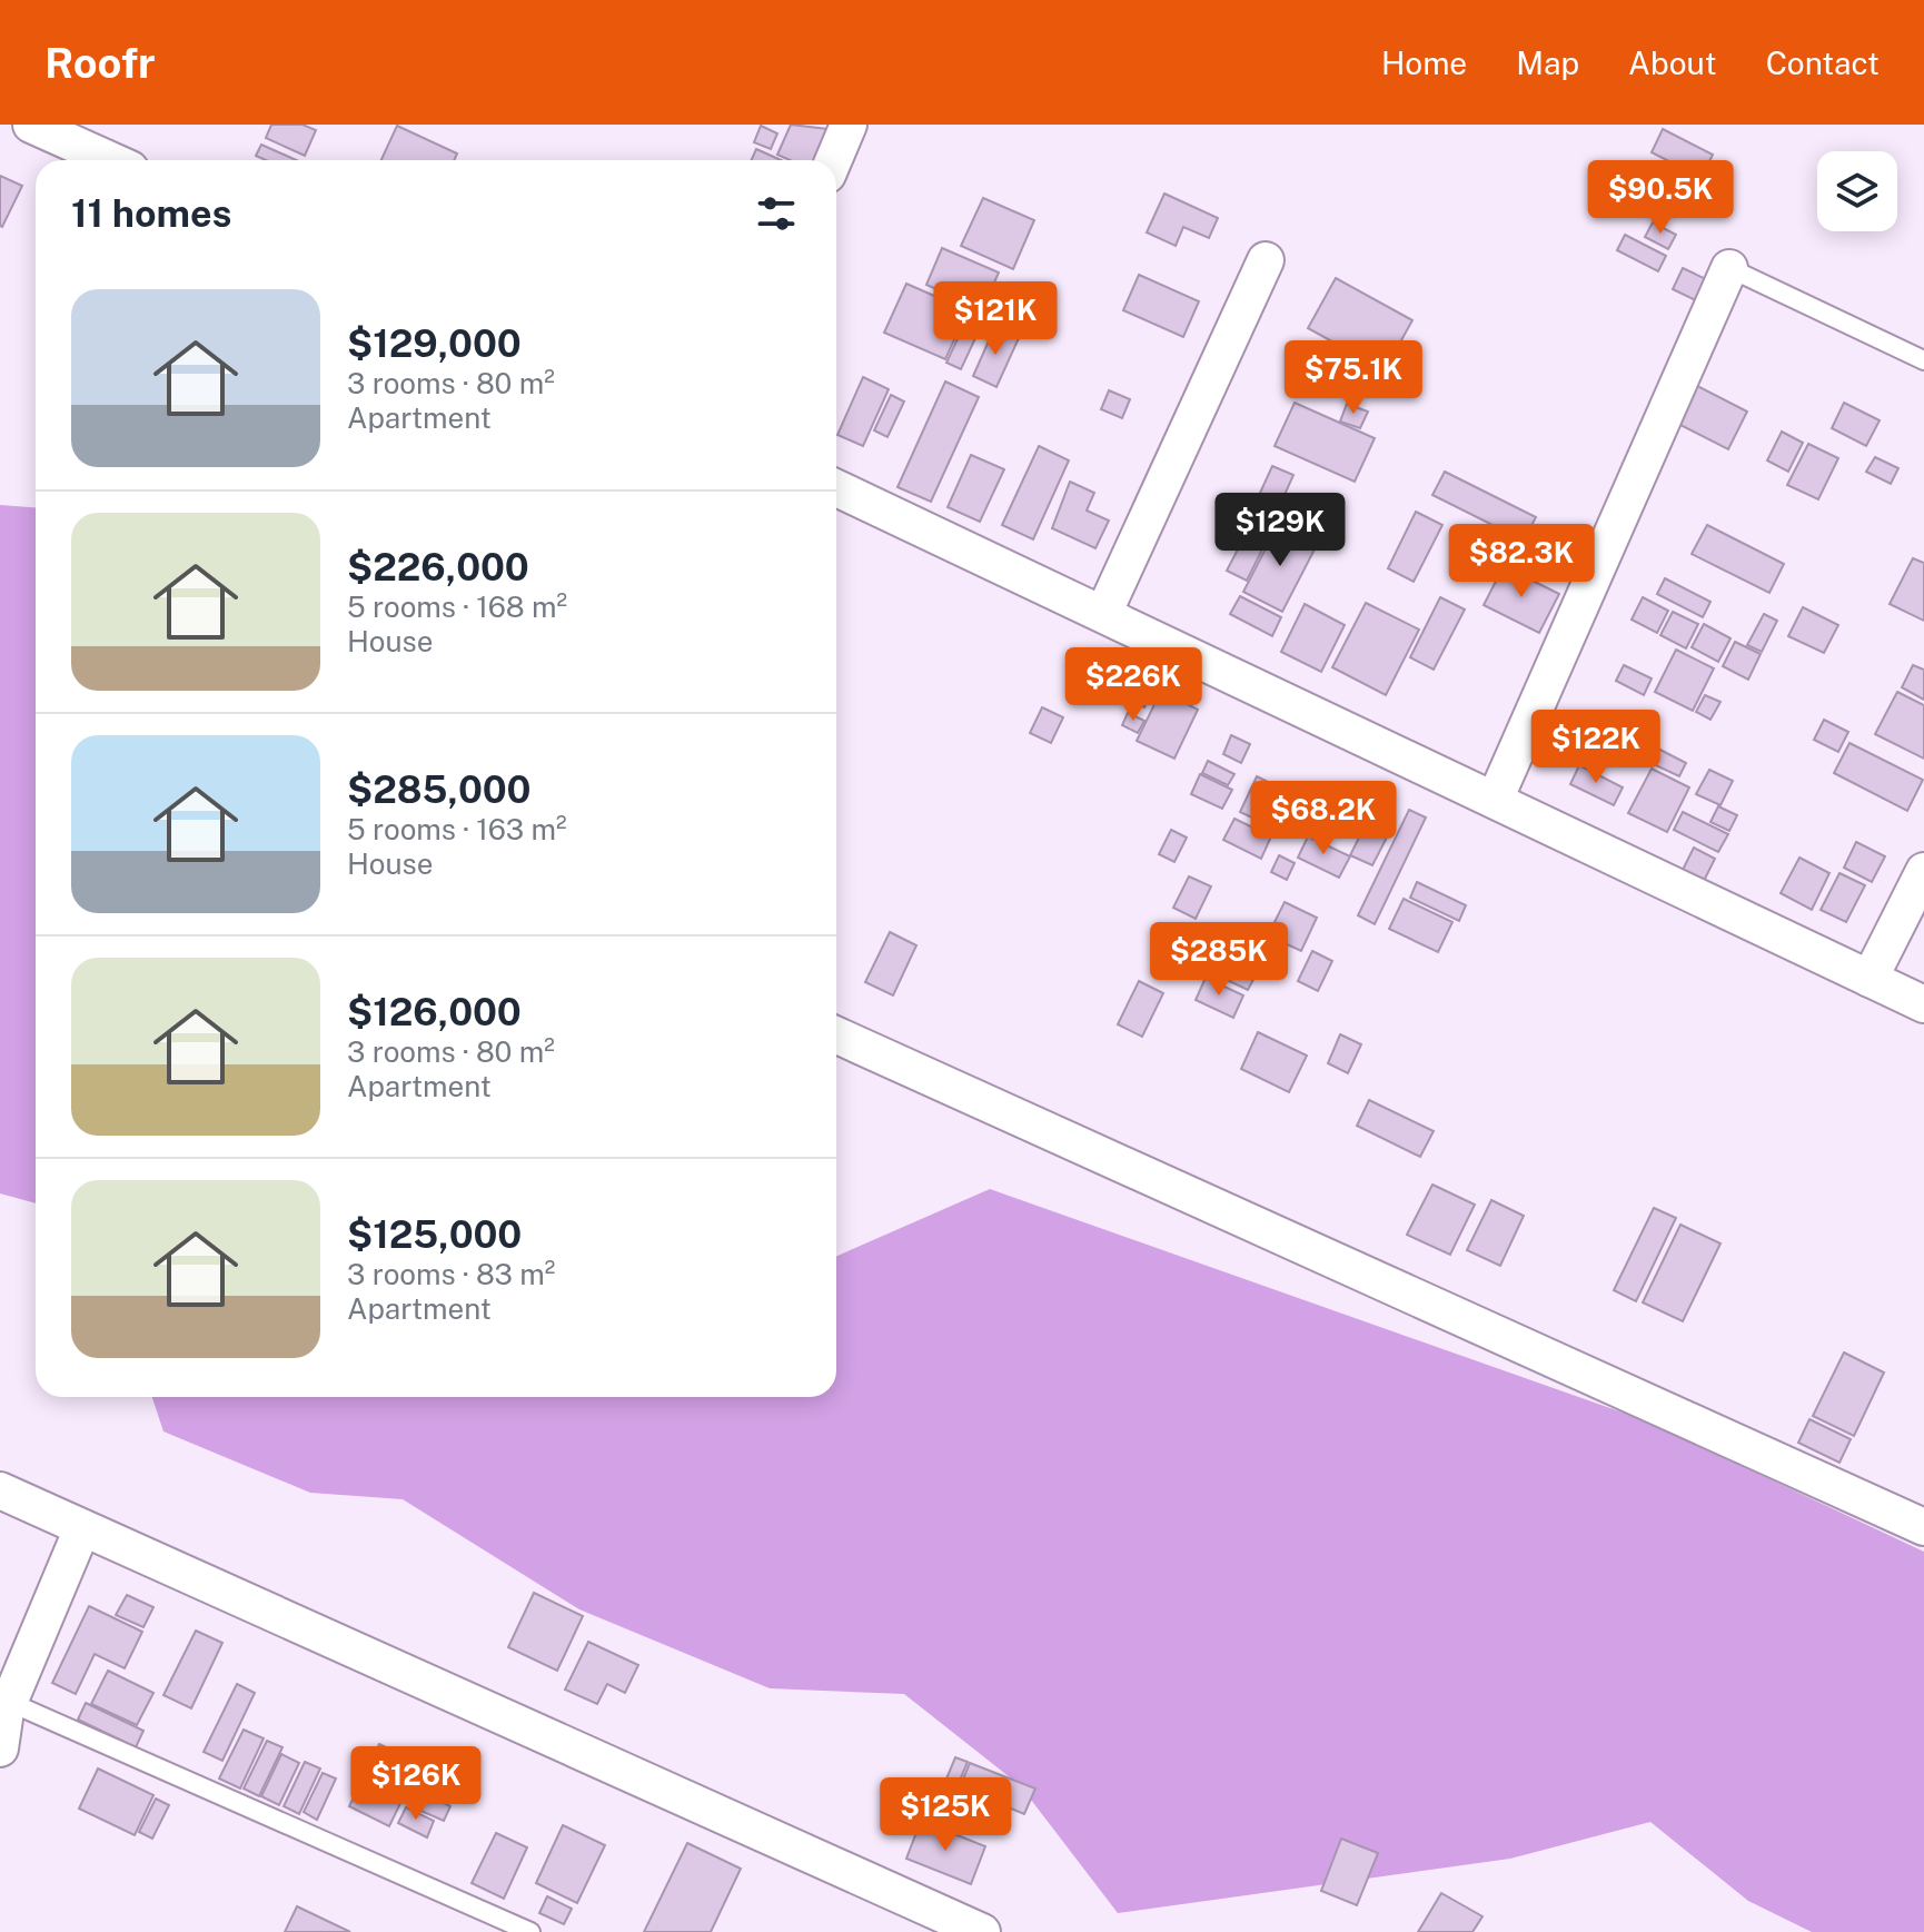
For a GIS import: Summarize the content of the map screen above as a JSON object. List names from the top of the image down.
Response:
{
  "page": {
    "header": "Roofr",
    "nav": [
      "Home",
      "Map",
      "About",
      "Contact"
    ],
    "price": [
      "$90.5K",
      "$121K",
      "$75.1K",
      "$129K",
      "$82.3K",
      "$226K",
      "$122K",
      "$68.2K",
      "$285K",
      "$126K",
      "$125K"
    ],
    "heading": "11 homes",
    "list": [
      {
        "name": "$129,000",
        "note": "3 rooms · 80 m² · Apartment"
      },
      {
        "name": "$226,000",
        "note": "5 rooms · 168 m² · House"
      },
      {
        "name": "$285,000",
        "note": "5 rooms · 163 m² · House"
      },
      {
        "name": "$126,000",
        "note": "3 rooms · 80 m² · Apartment"
      },
      {
        "name": "$125,000",
        "note": "3 rooms · 83 m² · Apartment"
      }
    ]
  }
}
